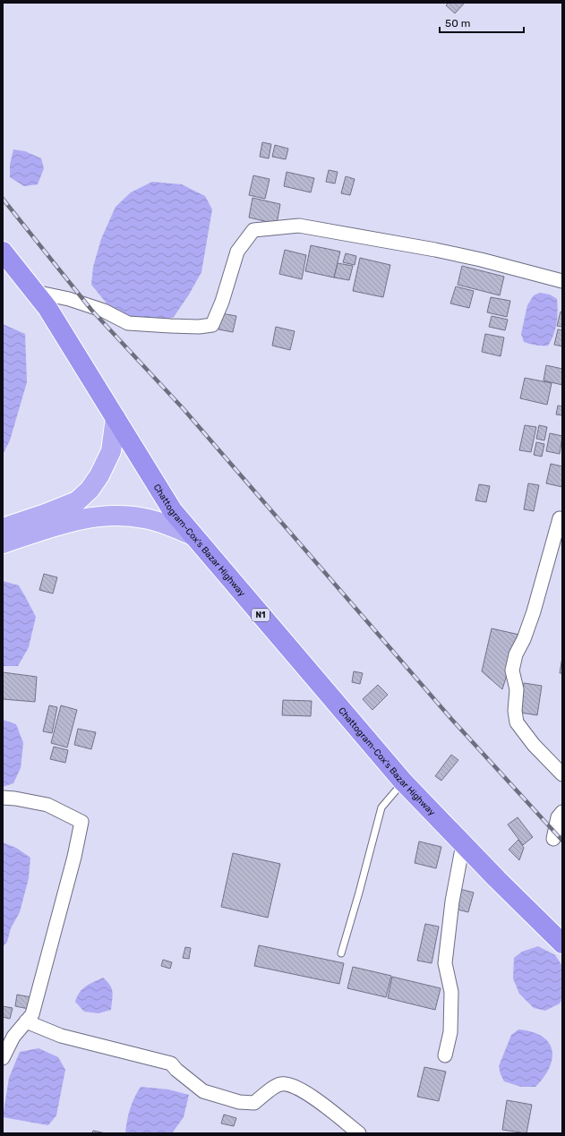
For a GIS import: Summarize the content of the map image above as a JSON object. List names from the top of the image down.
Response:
{
  "streets": {
    "highway": ["Chattogram-Cox's Bazar Highway", "N1"]
  },
  "scale_bar": "50 m"
}
